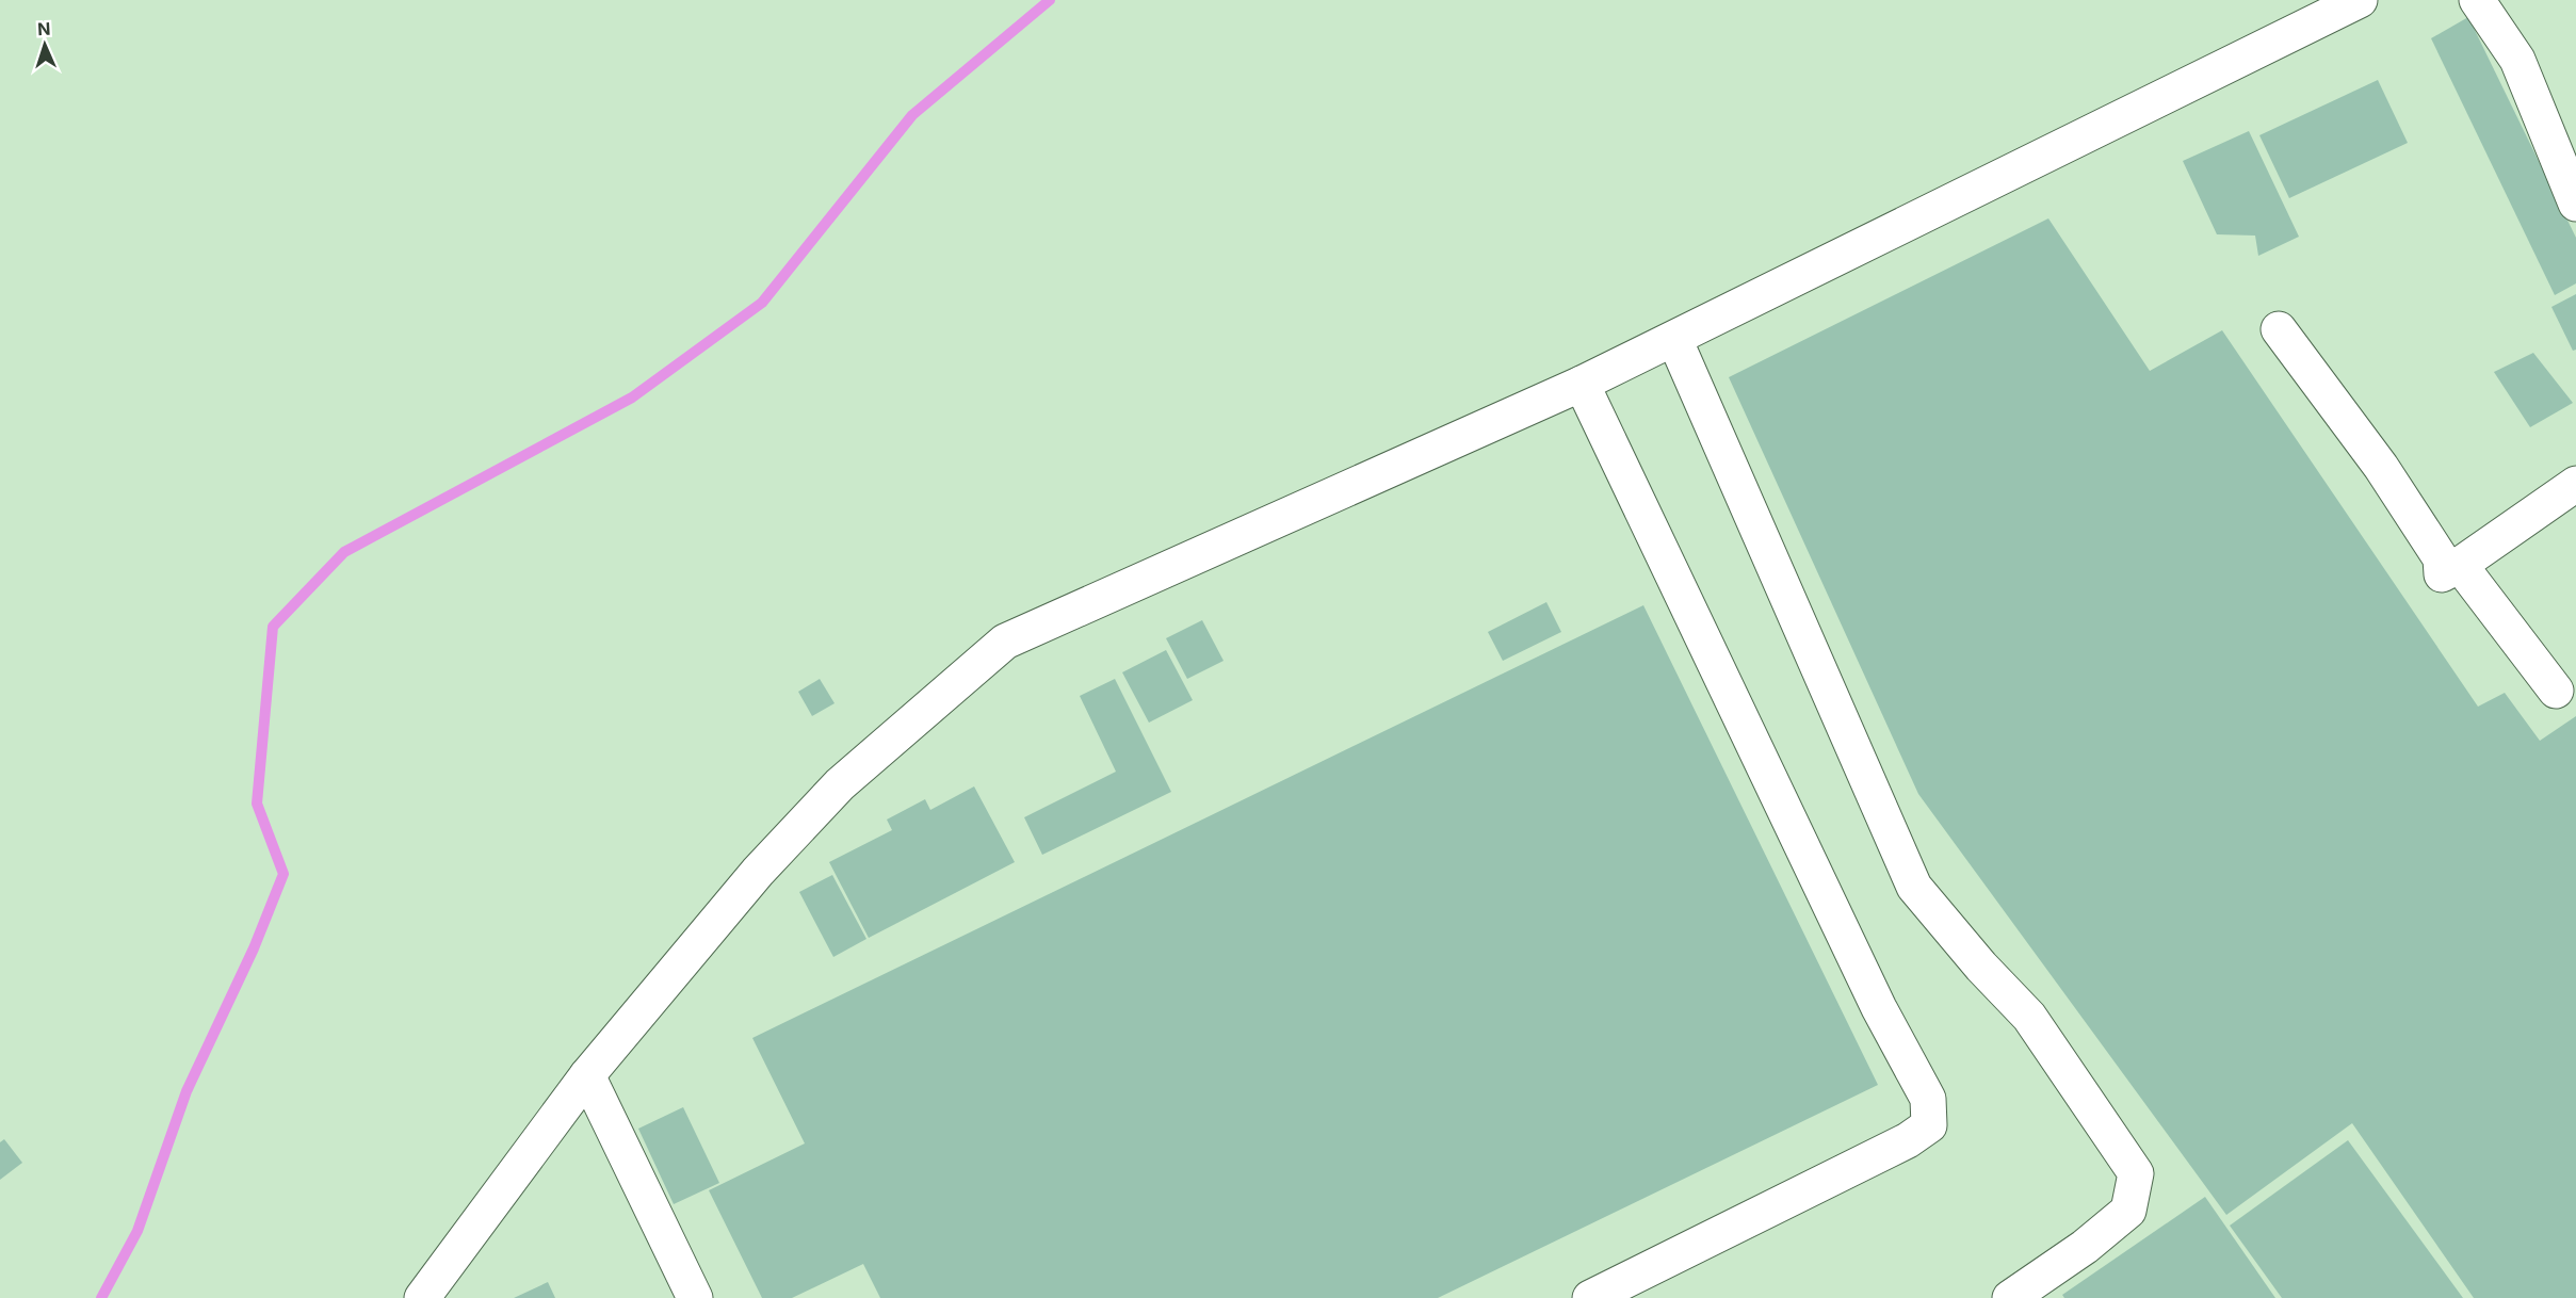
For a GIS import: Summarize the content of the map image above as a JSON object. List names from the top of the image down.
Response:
{
  "north": "top"
}
